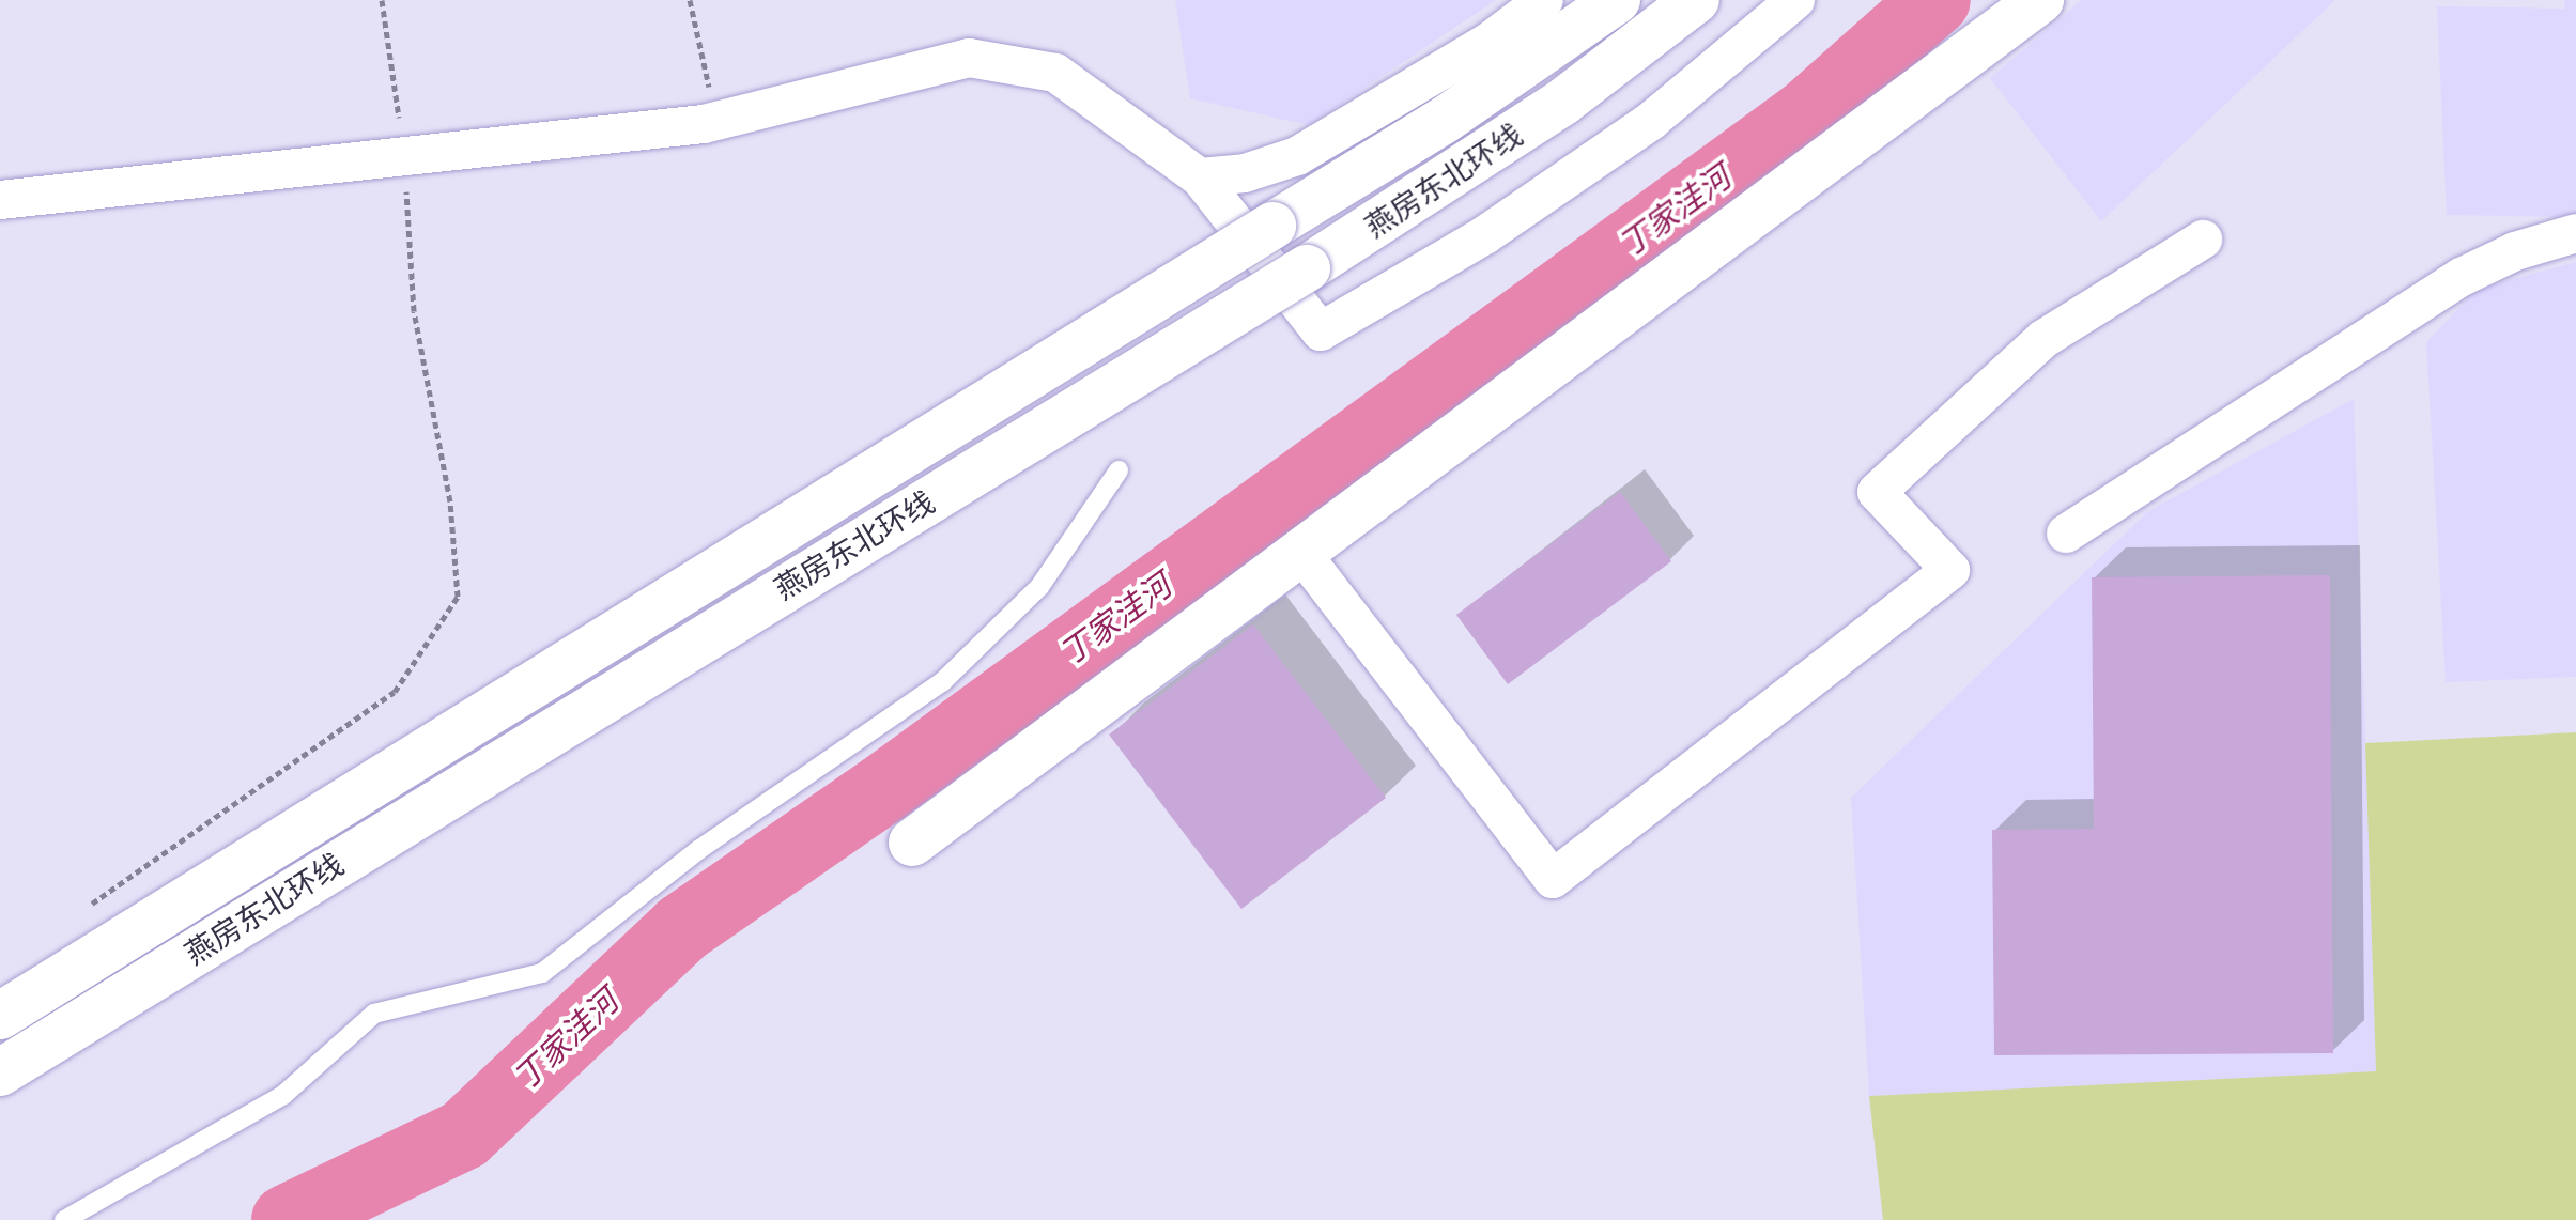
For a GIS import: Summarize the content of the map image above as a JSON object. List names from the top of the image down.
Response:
{
  "streets": {
    "main road": ["燕房东北环线"]
  },
  "water": ["丁家洼河"]
}
